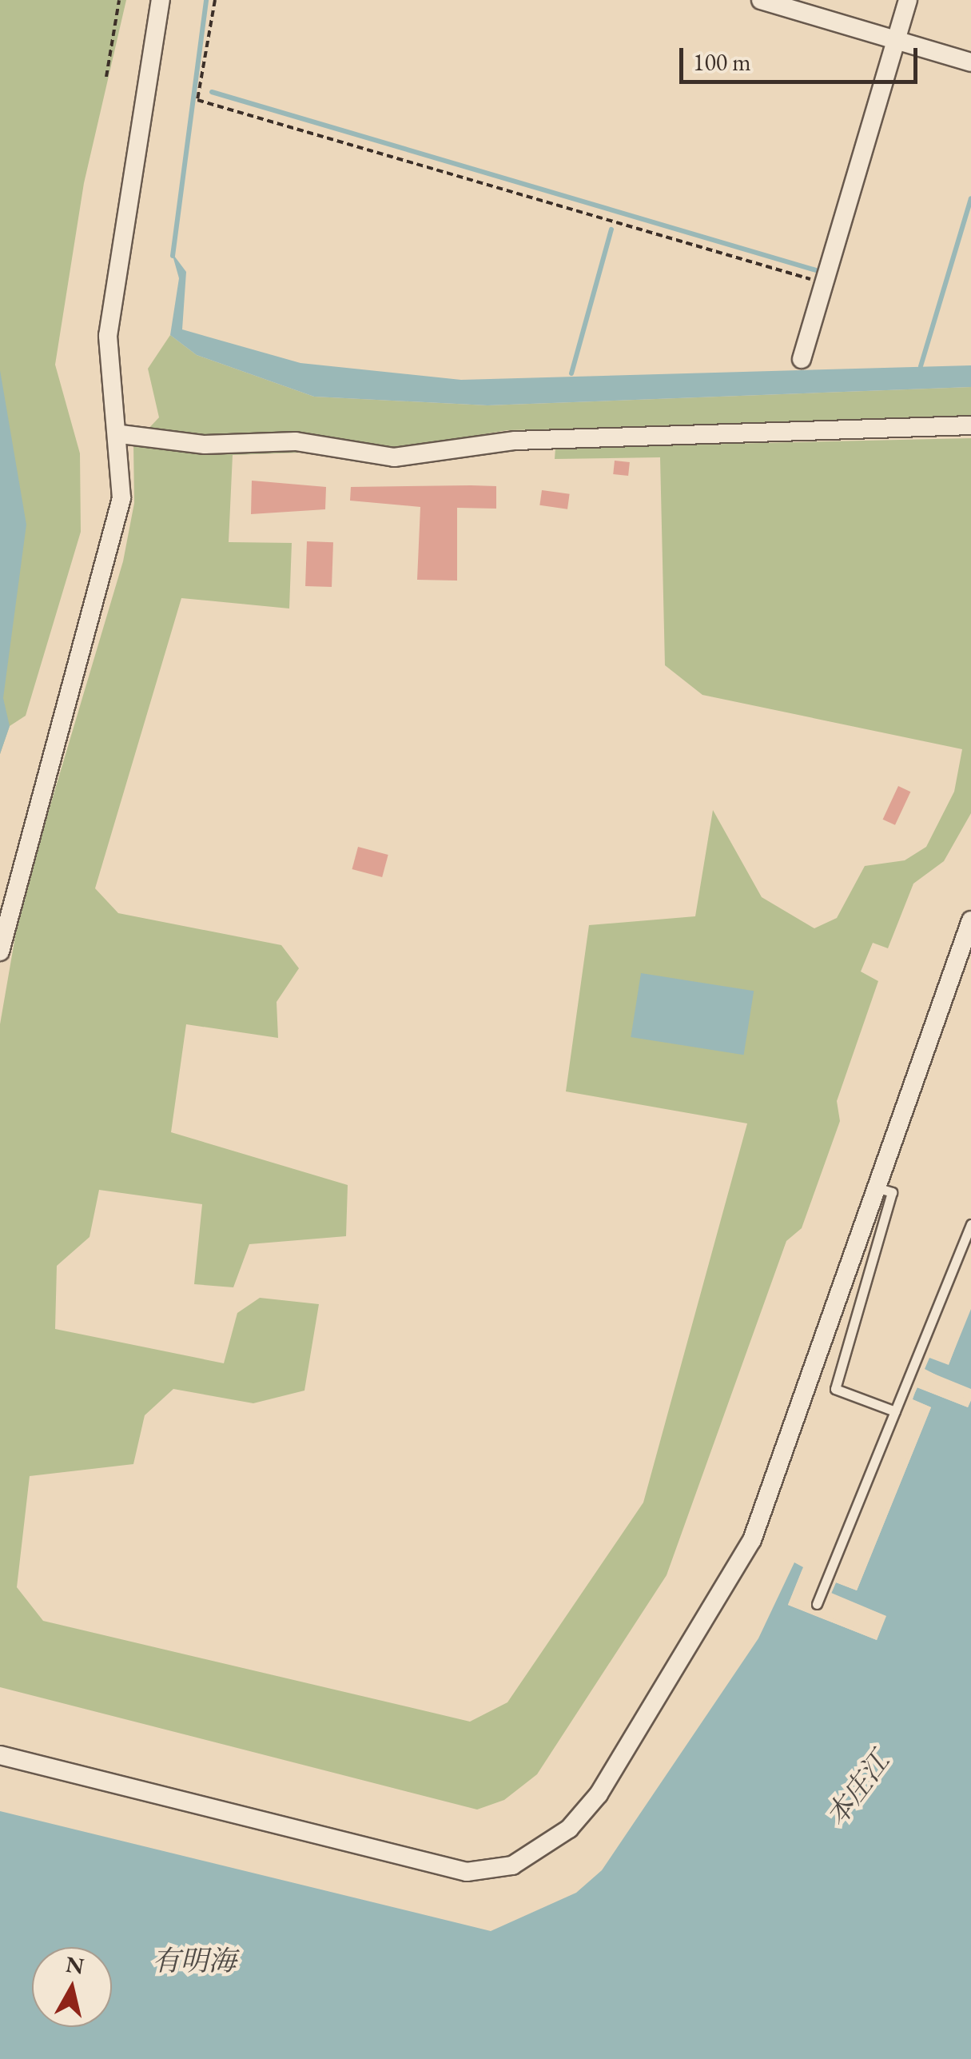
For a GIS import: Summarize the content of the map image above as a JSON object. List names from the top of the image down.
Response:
{
  "water": ["本庄江", "有明海"],
  "scale_bar": "100 m",
  "north": "top"
}
